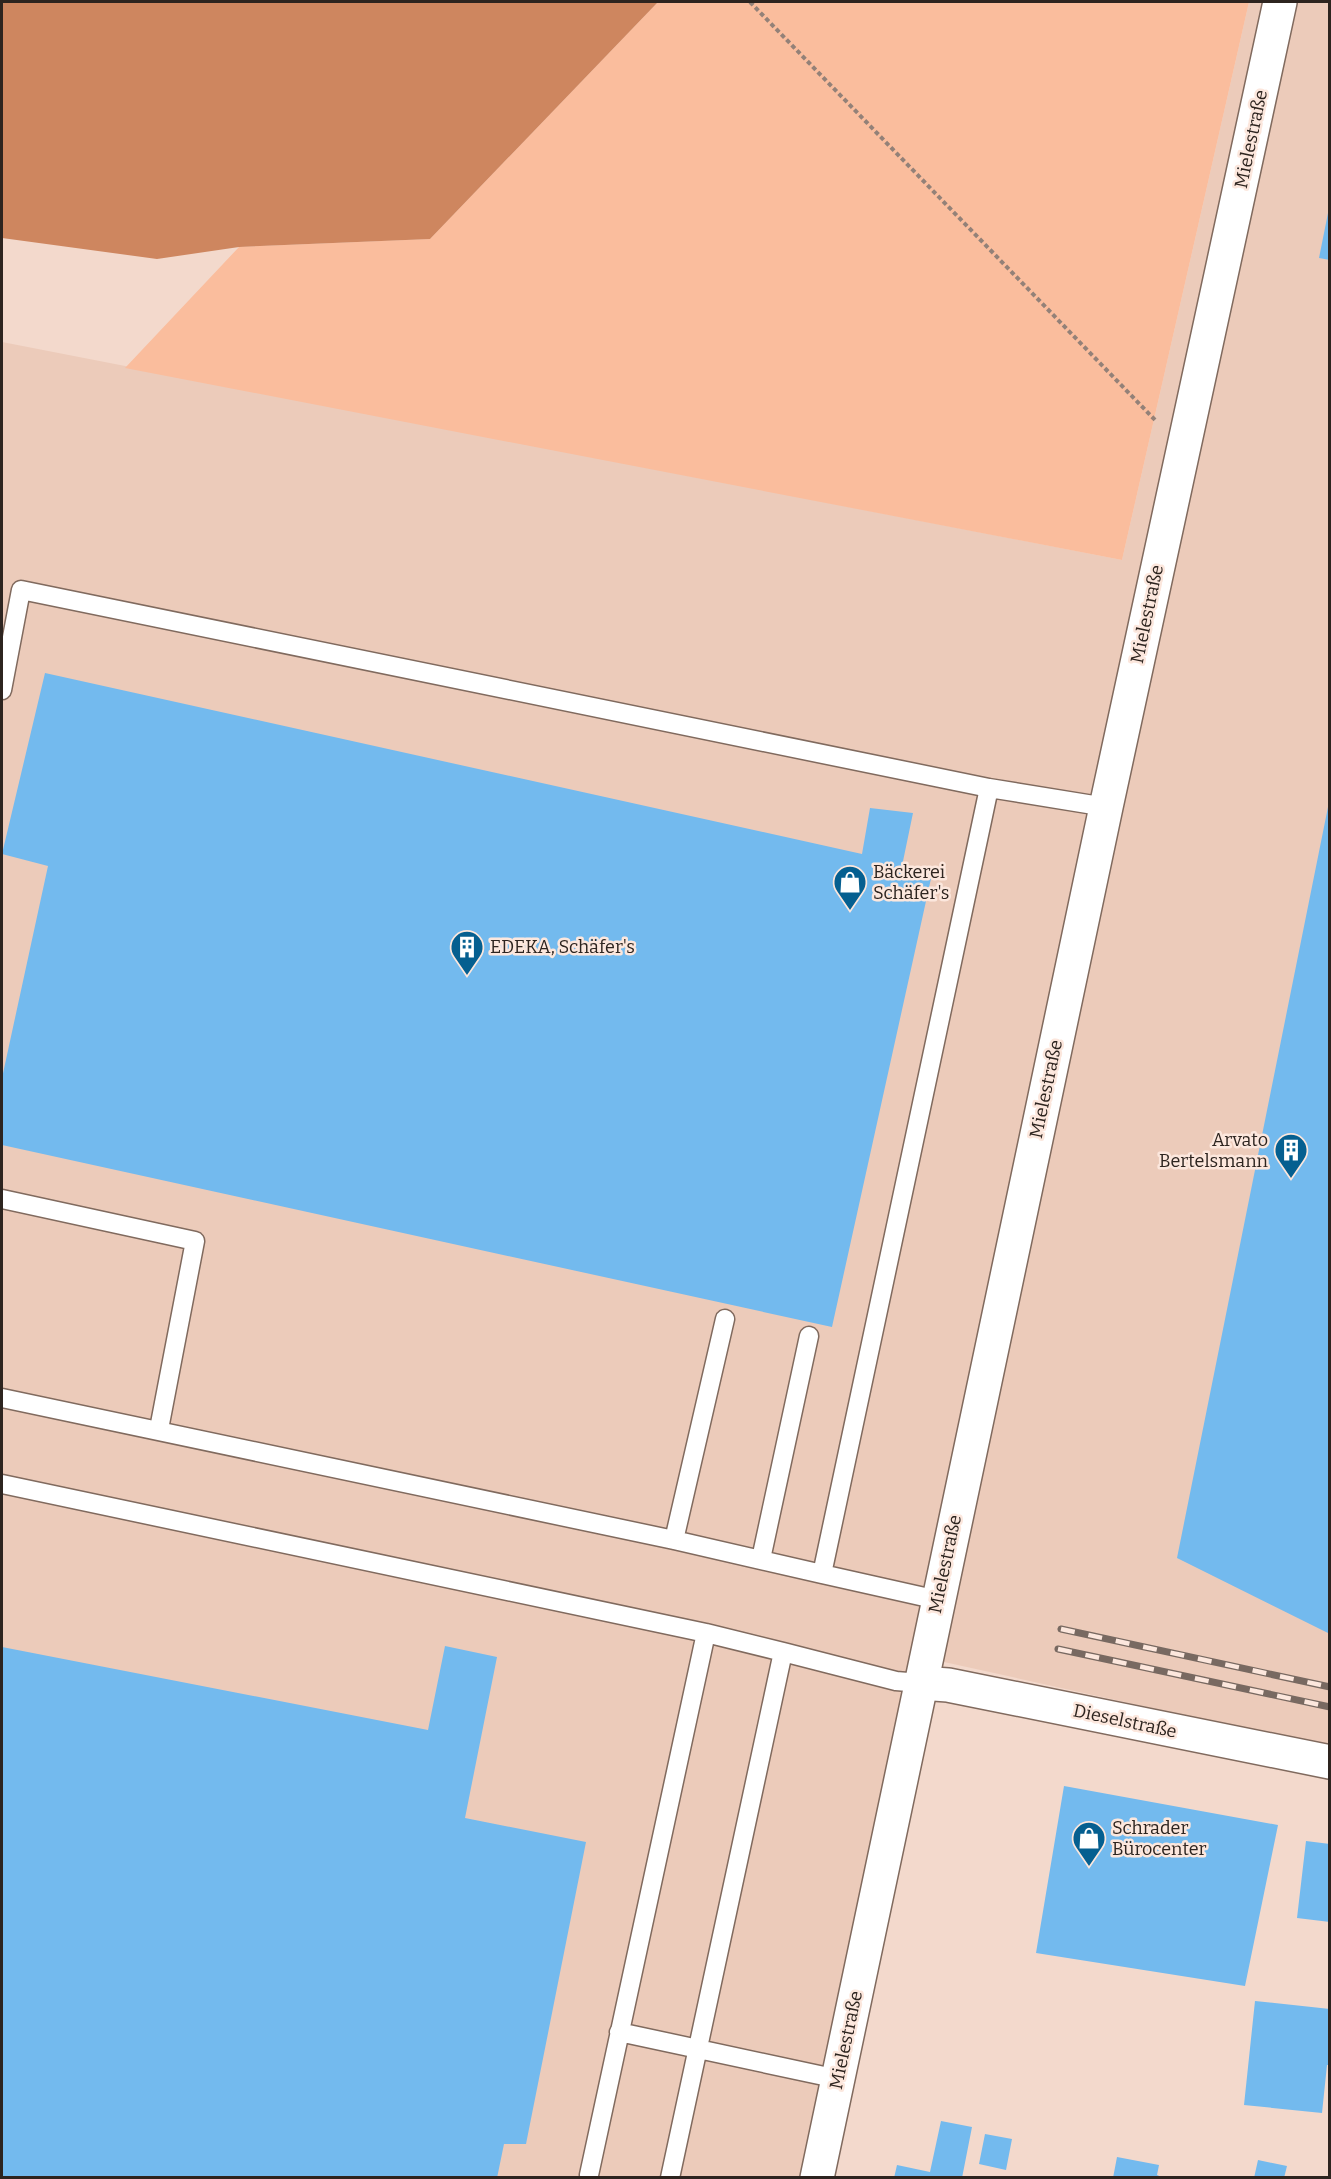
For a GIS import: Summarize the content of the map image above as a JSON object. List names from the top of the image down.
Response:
{
  "streets": {
    "street": ["Mielestraße", "Dieselstraße"]
  },
  "crossings": [
    ["Mielestraße", "Dieselstraße"]
  ],
  "places": {
    "shop": ["Bäckerei Schäfer's", "Schrader Bürocenter"],
    "building": ["EDEKA, Schäfer's", "Arvato Bertelsmann"]
  }
}
